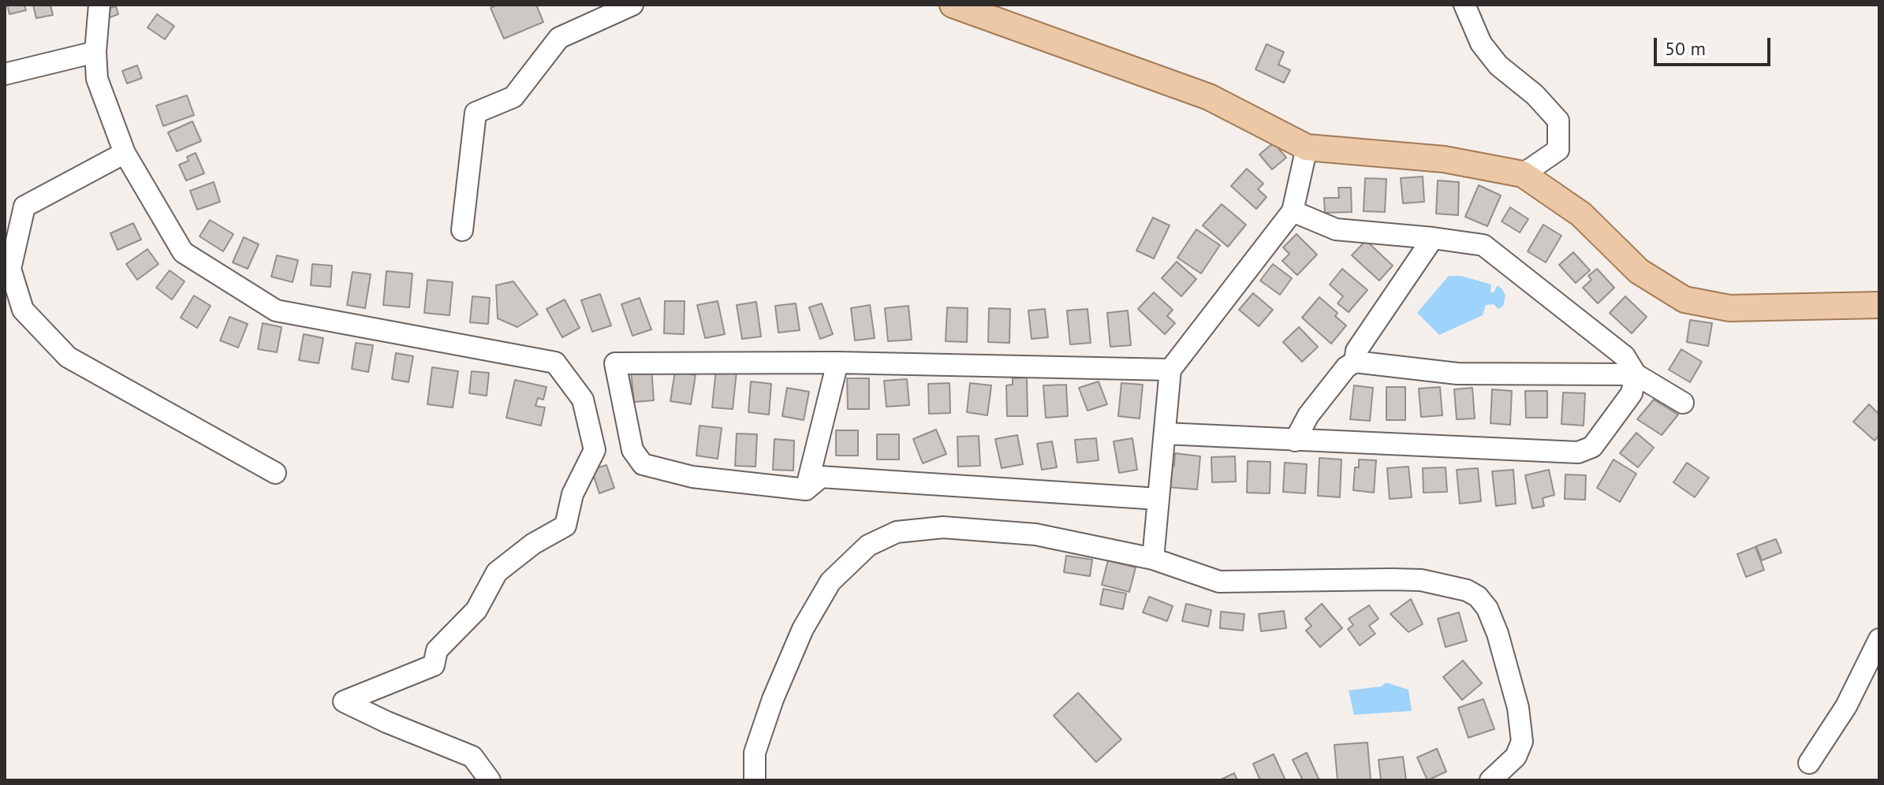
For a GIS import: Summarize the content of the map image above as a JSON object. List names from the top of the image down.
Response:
{
  "scale_bar": "50 m"
}
